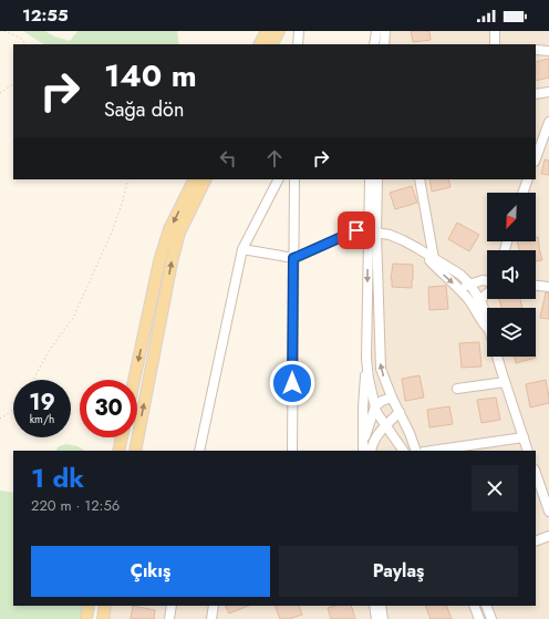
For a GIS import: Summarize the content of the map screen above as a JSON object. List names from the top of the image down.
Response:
{
  "north": "bottom left",
  "page": {
    "status": "12:55",
    "turn": ["140 m", "Sağa dön"],
    "speed": "19 km/h",
    "limit": "30",
    "heading": ["1 dk", "220 m · 12:56"],
    "buttons": ["Çıkış", "Paylaş"]
  }
}
